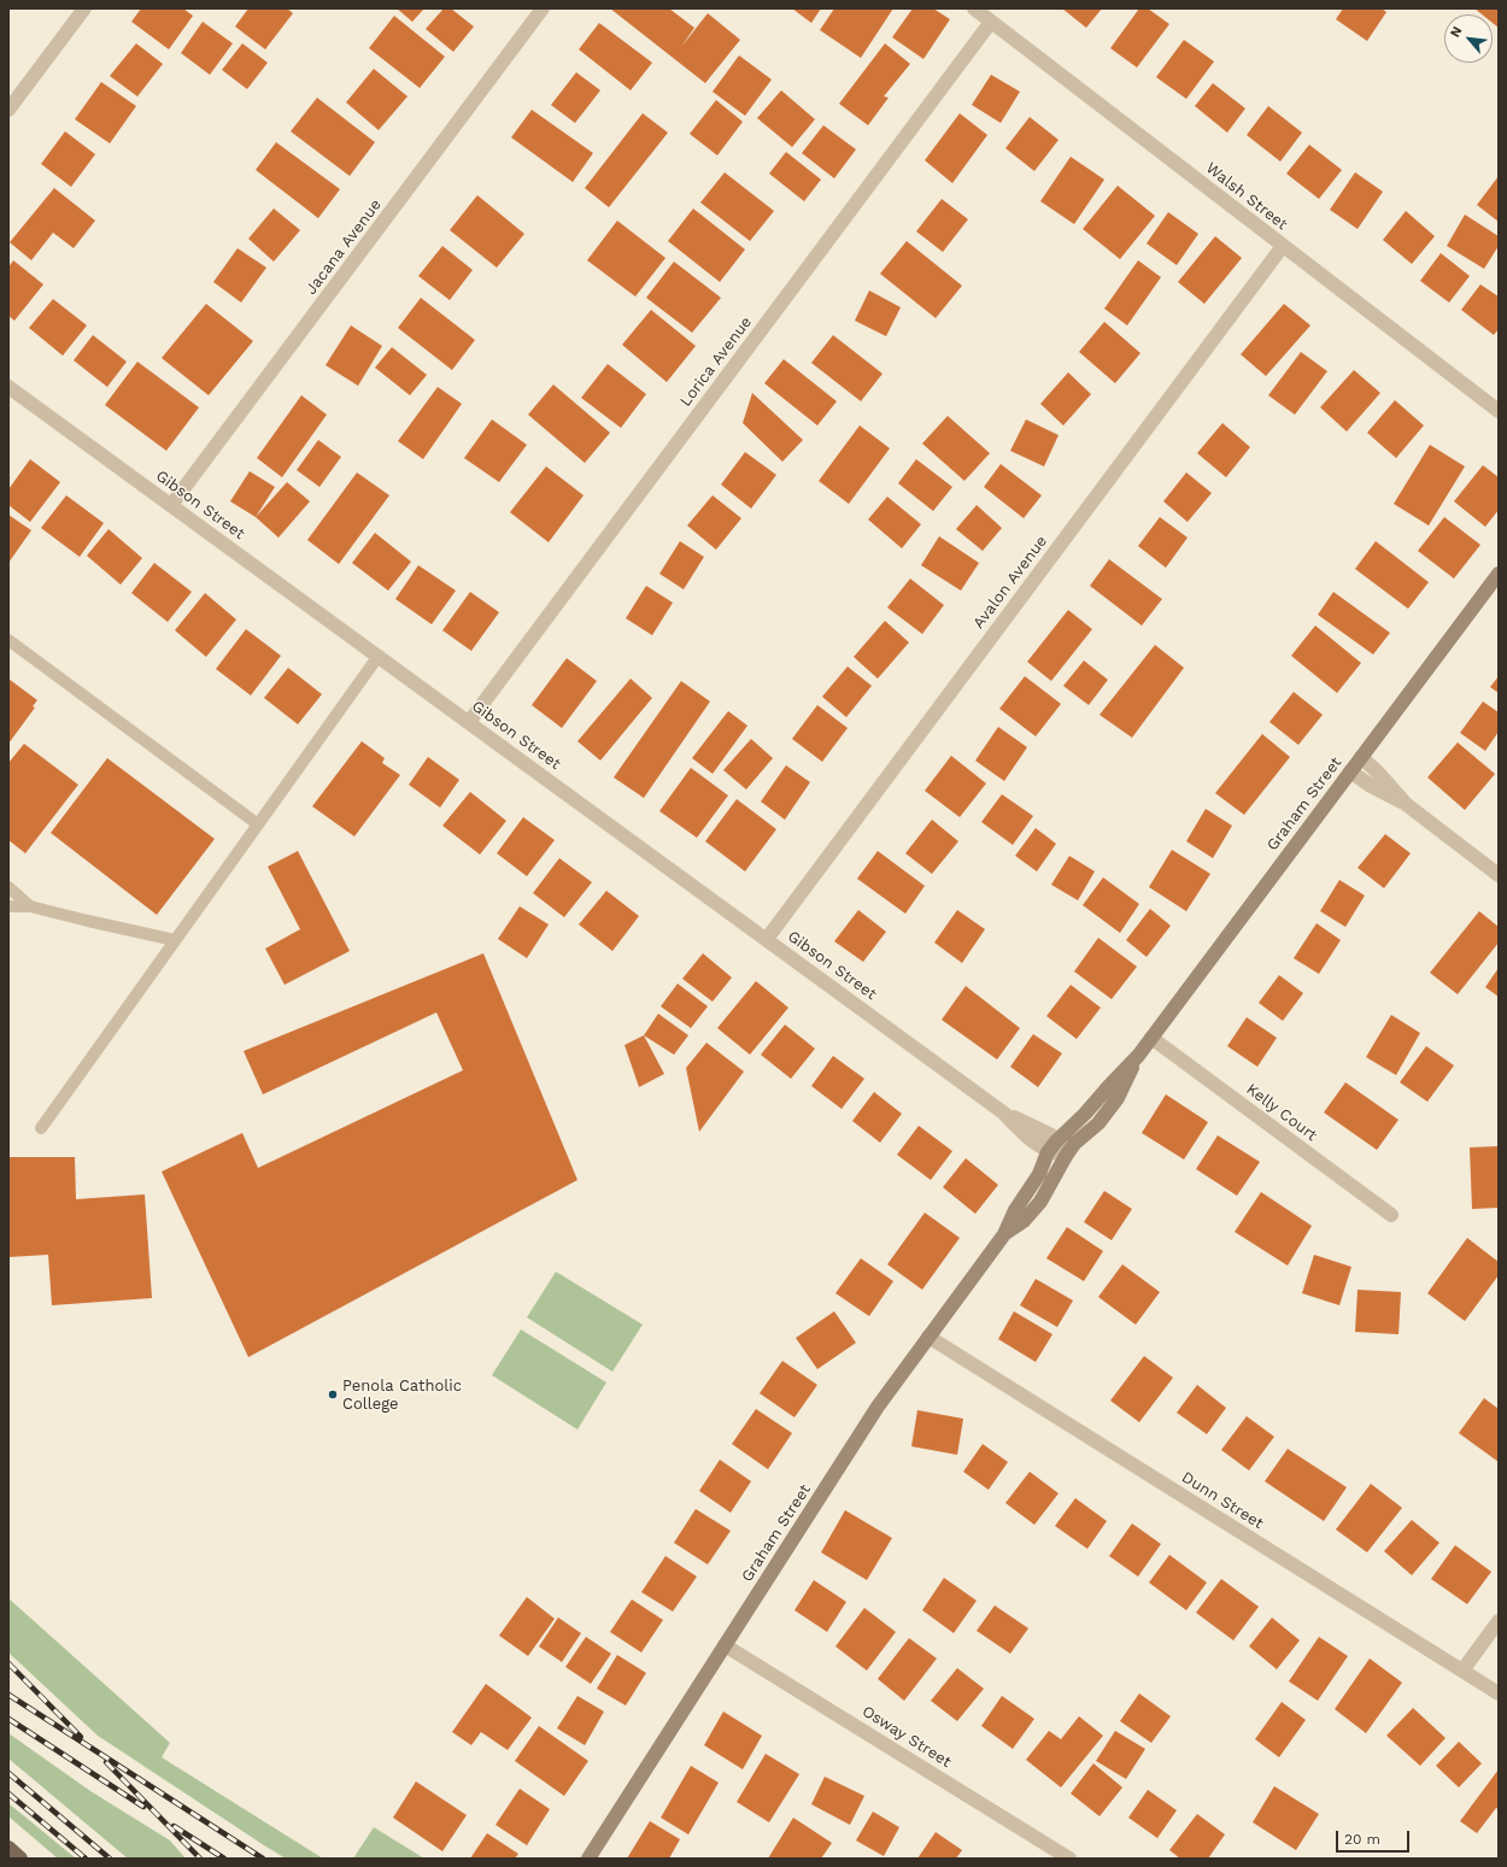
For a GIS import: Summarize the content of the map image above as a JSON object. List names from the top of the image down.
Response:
{
  "streets": {
    "street": [
      "Walsh Street",
      "Jacana Avenue",
      "Lorica Avenue",
      "Gibson Street",
      "Avalon Avenue",
      "Graham Street",
      "Kelly Court",
      "Dunn Street",
      "Osway Street"
    ]
  },
  "crossings": [
    ["Walsh Street", "Lorica Avenue"],
    ["Walsh Street", "Avalon Avenue"],
    ["Jacana Avenue", "Gibson Street"],
    ["Lorica Avenue", "Gibson Street"],
    ["Gibson Street", "Avalon Avenue"],
    ["Gibson Street", "Graham Street"],
    ["Graham Street", "Kelly Court"],
    ["Graham Street", "Dunn Street"],
    ["Graham Street", "Osway Street"]
  ],
  "places": ["Penola Catholic College"],
  "scale_bar": "20 m",
  "north": "top left"
}
